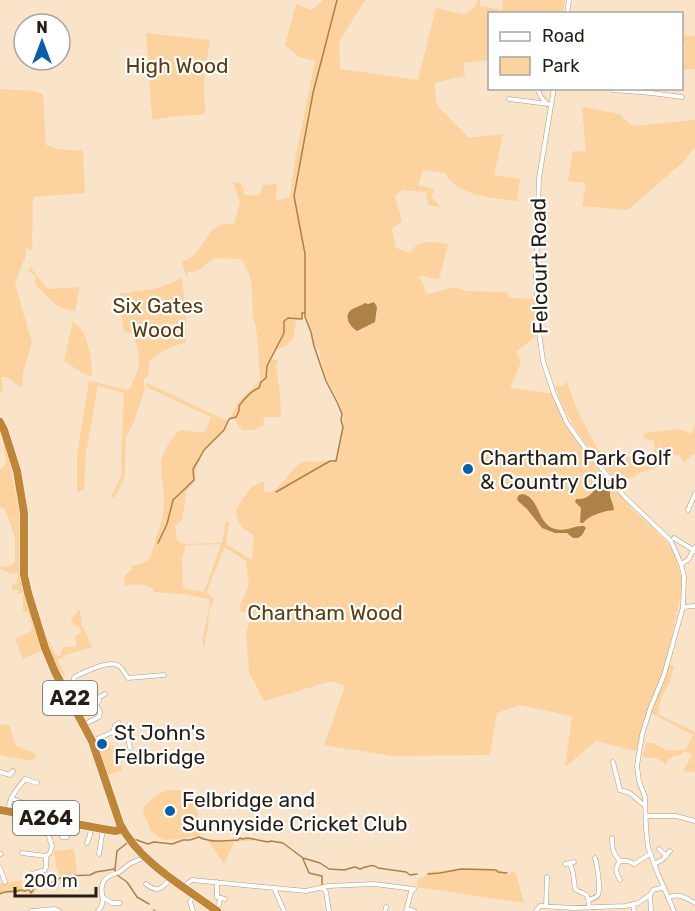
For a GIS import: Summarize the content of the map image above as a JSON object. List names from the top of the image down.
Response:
{
  "streets": {
    "highway": ["A22", "A264"],
    "street": ["Felcourt Road"]
  },
  "crossings": [
    ["A22", "A264"]
  ],
  "parks": ["High Wood", "Six Gates Wood", "Chartham Wood"],
  "places": ["Chartham Park Golf & Country Club", "St John's Felbridge", "Felbridge and Sunnyside Cricket Club"],
  "legend": ["Road", "Park"],
  "scale_bar": "200 m",
  "north": "top"
}
